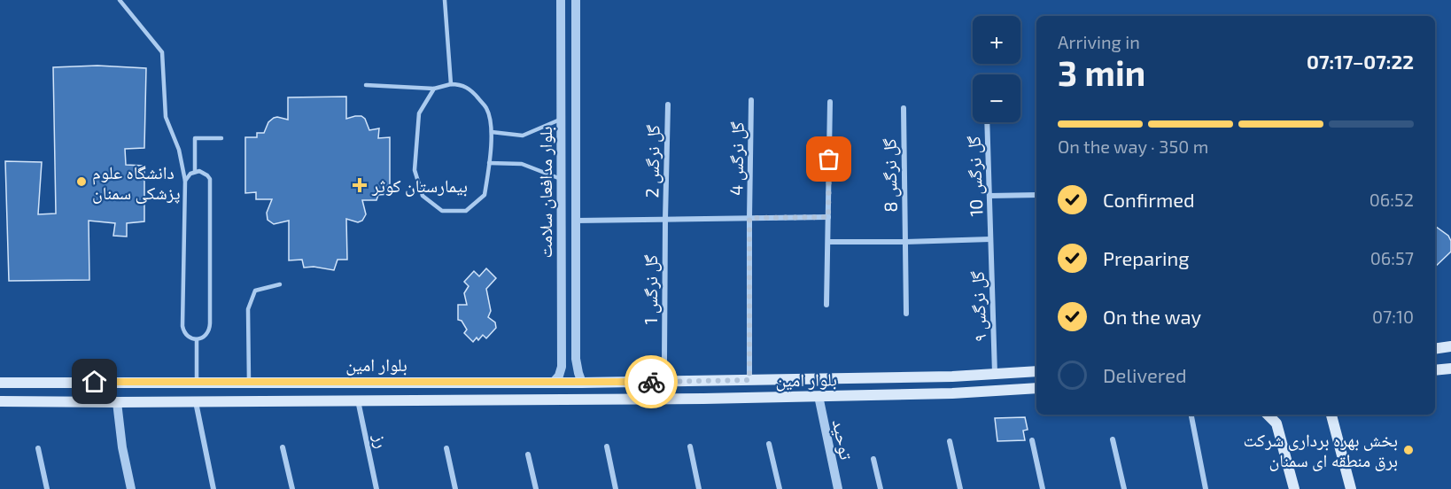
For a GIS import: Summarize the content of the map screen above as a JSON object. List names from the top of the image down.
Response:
{
  "streets": {
    "main road": ["بلوار امین"],
    "street": [
      "گل نرگس 4",
      "گل نرگس 2",
      "گل نرگس 8",
      "گل نرگس 10",
      "بلوار مدافعان سلامت",
      "گل نرگس 1",
      "گل نرگس ۹",
      "توحید",
      "رز"
    ]
  },
  "crossings": [
    ["گل نرگس 4", "بلوار امین"],
    ["گل نرگس 2", "گل نرگس 1"],
    ["گل نرگس 10", "گل نرگس ۹"],
    ["بلوار مدافعان سلامت", "بلوار امین"],
    ["گل نرگس ۹", "بلوار امین"],
    ["بلوار امین", "توحید"],
    ["بلوار امین", "رز"]
  ],
  "places": {
    "other": ["دانشگاه علوم پزشکی سمنان", "بخش بهره برداری شرکت برق منطقه ای سمنان"],
    "health": ["بیمارستان کوثر"]
  },
  "page": {
    "map_buttons": ["+", "−"],
    "heading": ["3 min", "Arriving in", "07:17–07:22"],
    "bar": "On the way · 350 m",
    "list": [
      ["Confirmed", "06:52"],
      ["Preparing", "06:57"],
      ["On the way", "07:10"],
      "Delivered"
    ]
  }
}
